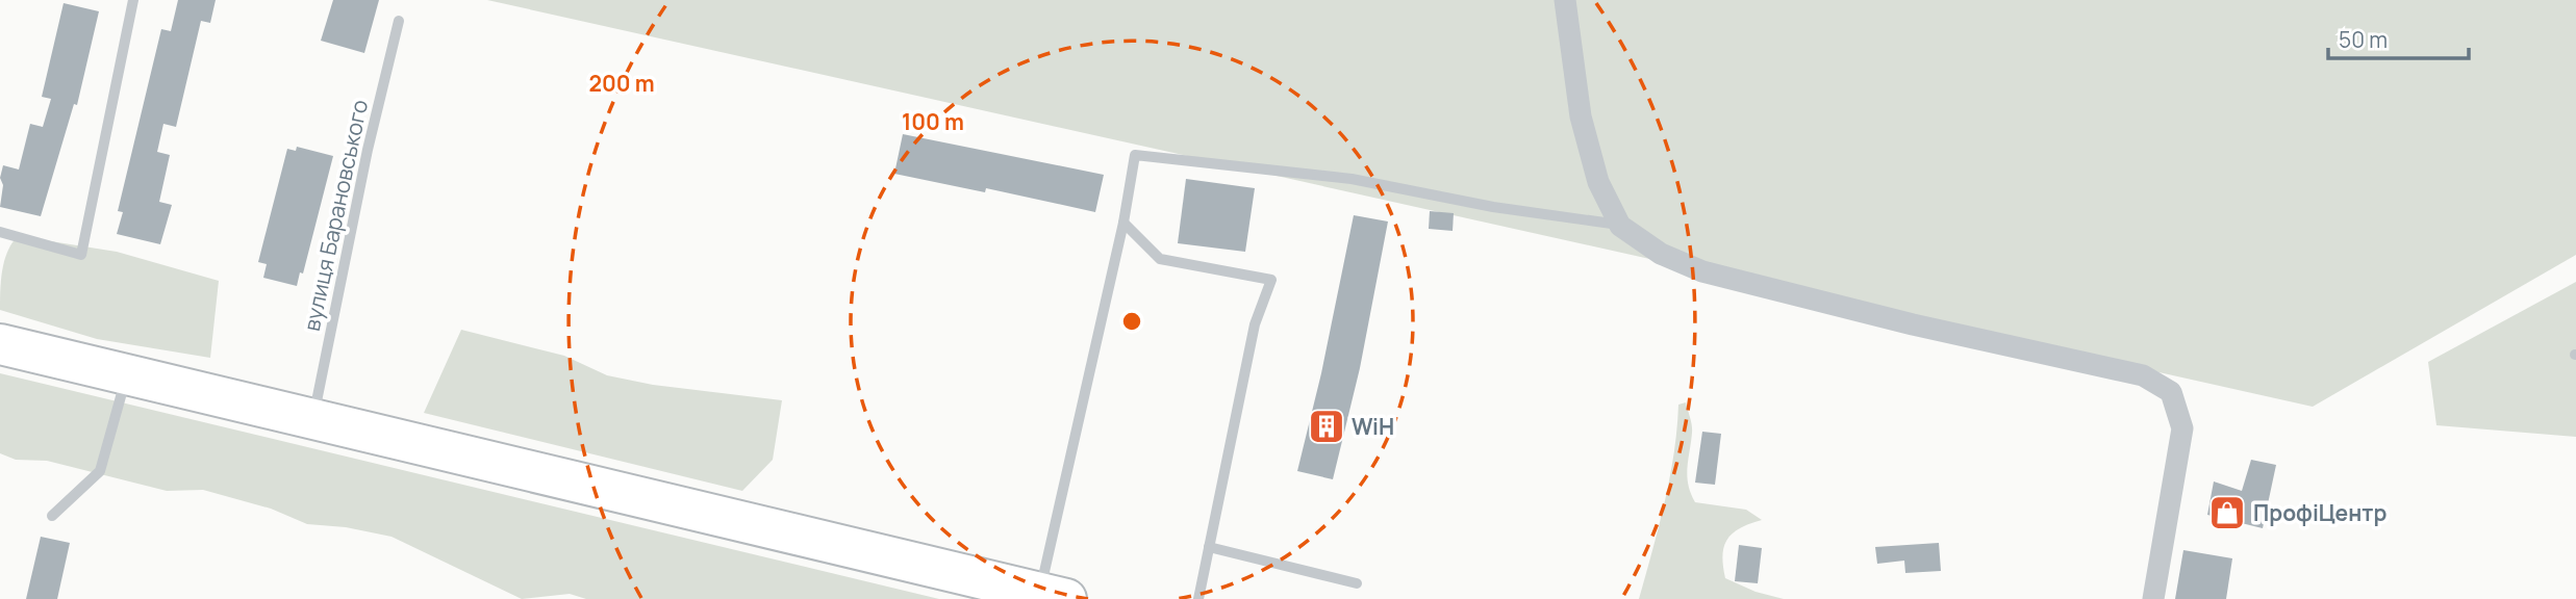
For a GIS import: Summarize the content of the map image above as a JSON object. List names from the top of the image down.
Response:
{
  "streets": {
    "lane": ["вулиця Барановського"]
  },
  "places": {
    "building": ["WiH"],
    "shop": ["ПрофіЦентр"]
  },
  "scale_bar": "50 m",
  "rings": ["200 m", "100 m"]
}
